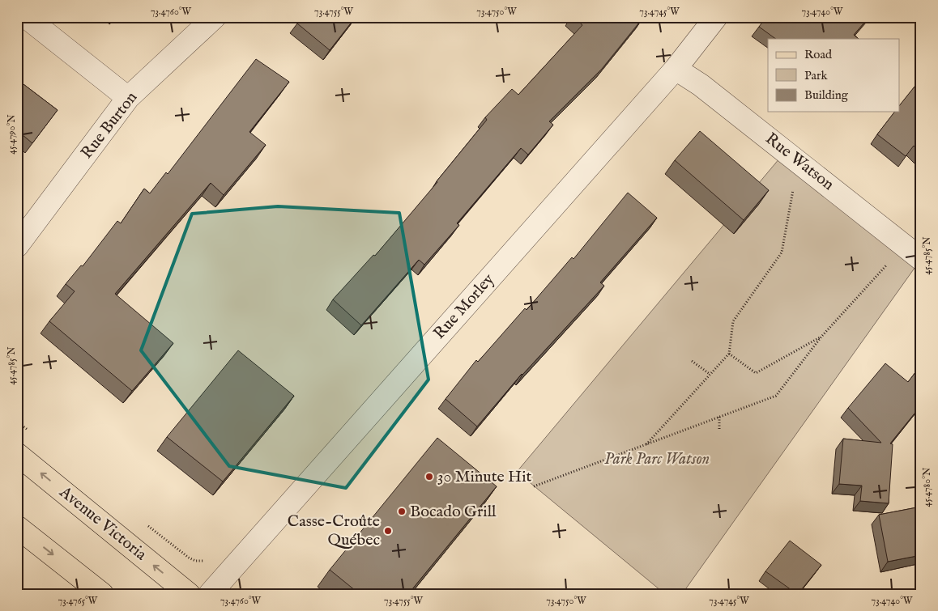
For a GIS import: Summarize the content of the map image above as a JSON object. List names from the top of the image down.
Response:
{
  "streets": {
    "main road": ["Avenue Victoria"],
    "street": ["Rue Burton", "Rue Watson", "Rue Morley"]
  },
  "crossings": [
    ["Rue Watson", "Rue Morley"]
  ],
  "parks": ["Park Parc Watson"],
  "places": ["30 Minute Hit", "Bocado Grill", "Casse-Croûte Québec"],
  "legend": ["Road", "Park", "Building"],
  "coordinates": [
    "73.4760°W",
    "73.4755°W",
    "73.4750°W",
    "73.4745°W",
    "73.4740°W",
    "45.4790°N",
    "45.4785°N",
    "45.4780°N",
    "73.4765°W"
  ]
}
